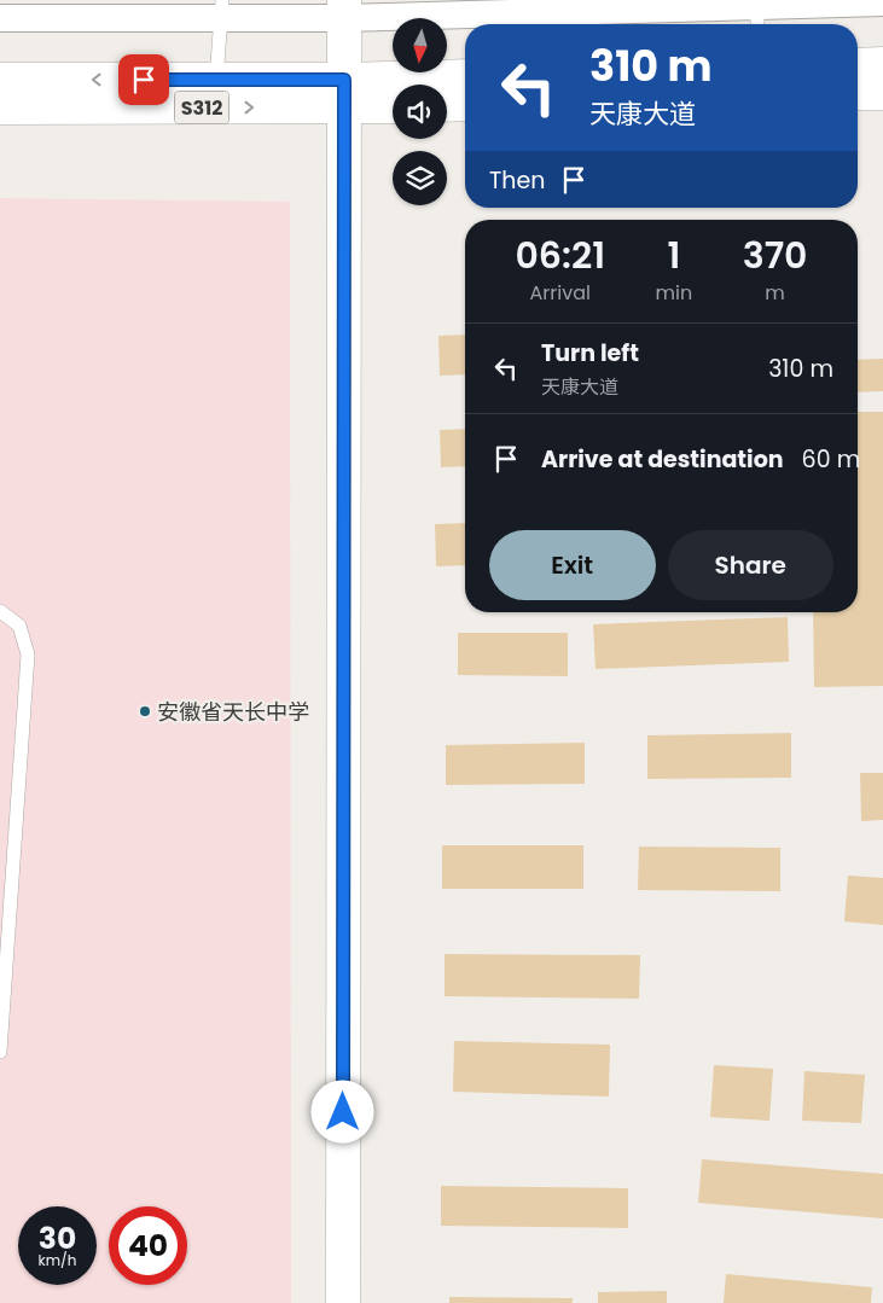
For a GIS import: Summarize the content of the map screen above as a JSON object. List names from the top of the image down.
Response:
{
  "streets": {
    "street": ["S312"]
  },
  "places": ["安徽省天长中学"],
  "north": "bottom",
  "page": {
    "turn": ["310 m", "天康大道"],
    "then": "Then",
    "eta": [
      "06:21",
      "Arrival",
      "1",
      "min",
      "370",
      "m"
    ],
    "list": [
      {
        "name": "Turn left",
        "note": "天康大道",
        "value": "310 m"
      },
      {
        "name": "Arrive at destination",
        "value": "60 m"
      }
    ],
    "buttons": ["Exit", "Share"],
    "speed": "30 km/h",
    "limit": "40"
  }
}
